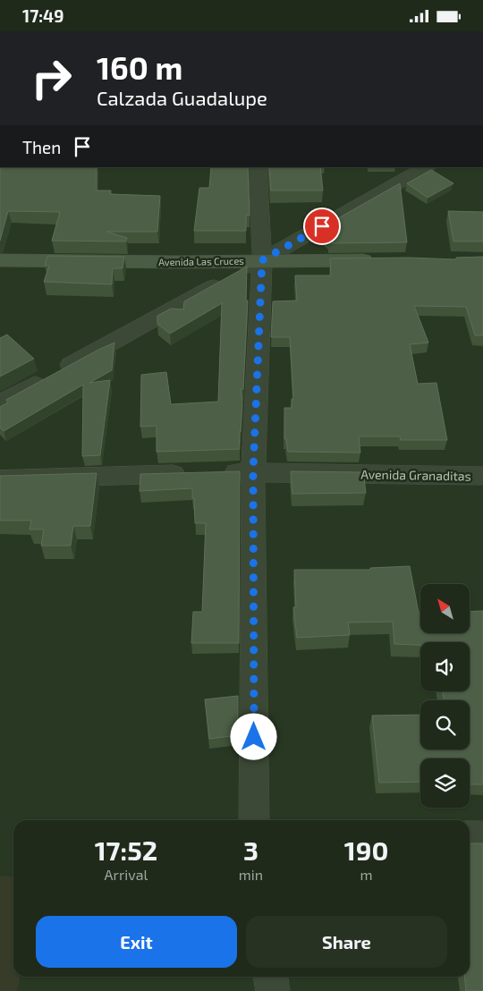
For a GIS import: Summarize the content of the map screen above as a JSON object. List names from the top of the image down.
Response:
{
  "streets": {
    "street": ["Avenida Las Cruces", "Avenida Granaditas"]
  },
  "north": "top left",
  "page": {
    "status": "17:49",
    "turn": ["160 m", "Calzada Guadalupe"],
    "then": "Then",
    "eta": [
      "17:52",
      "Arrival",
      "3",
      "min",
      "190",
      "m"
    ],
    "buttons": ["Exit", "Share"]
  }
}
